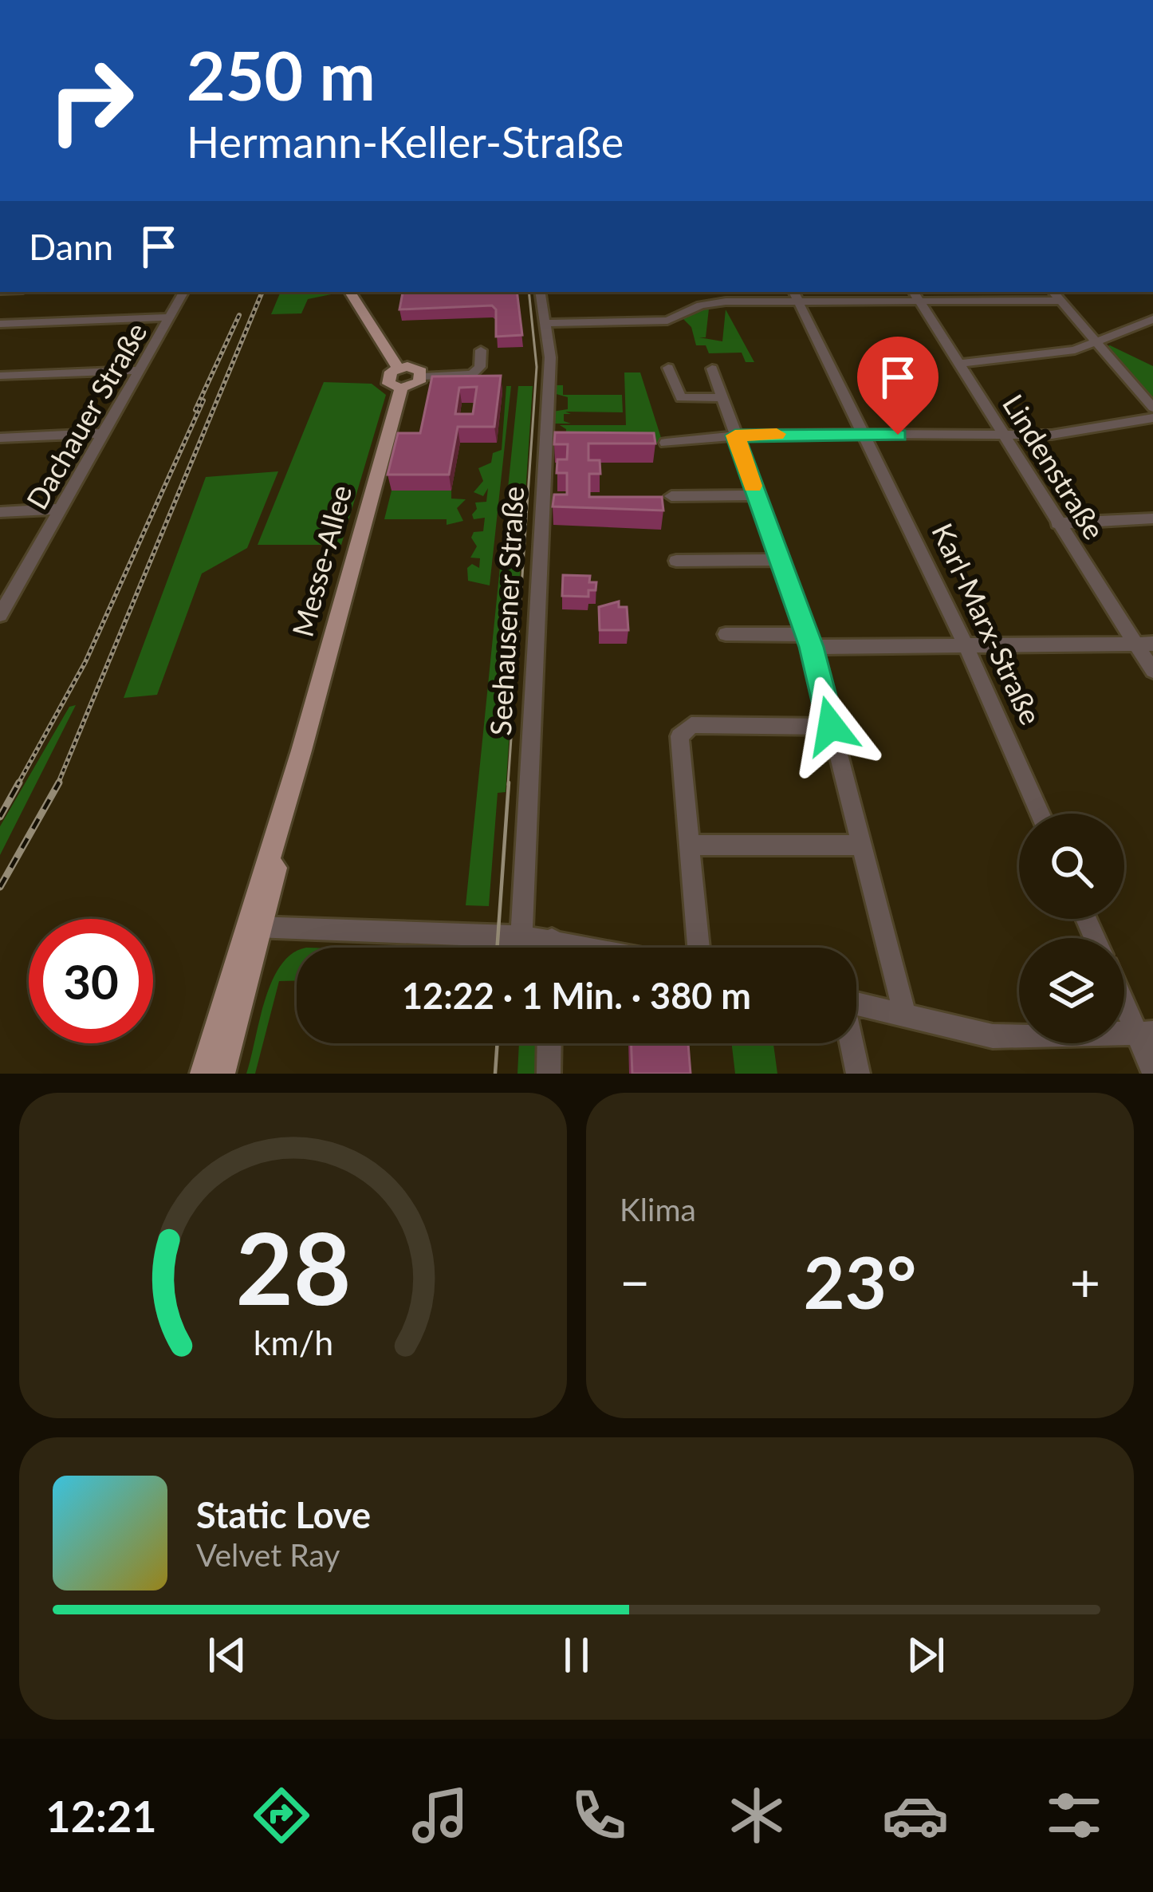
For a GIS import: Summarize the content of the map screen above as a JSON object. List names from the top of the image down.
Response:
{
  "streets": {
    "main road": ["Messe-Allee"],
    "street": [
      "Dachauer Straße",
      "Lindenstraße",
      "Seehausener Straße",
      "Karl-Marx-Straße"
    ]
  },
  "page": {
    "turn": ["250 m", "Hermann-Keller-Straße"],
    "then": "Dann",
    "limit": "30",
    "trip": "12:22 · 1 Min. · 380 m",
    "tile": "Klima",
    "heat": ["−", "23°", "+"],
    "song": ["Static Love", "Velvet Ray"],
    "tabs": "12:21",
    "gauge": ["28", "km/h"]
  }
}
